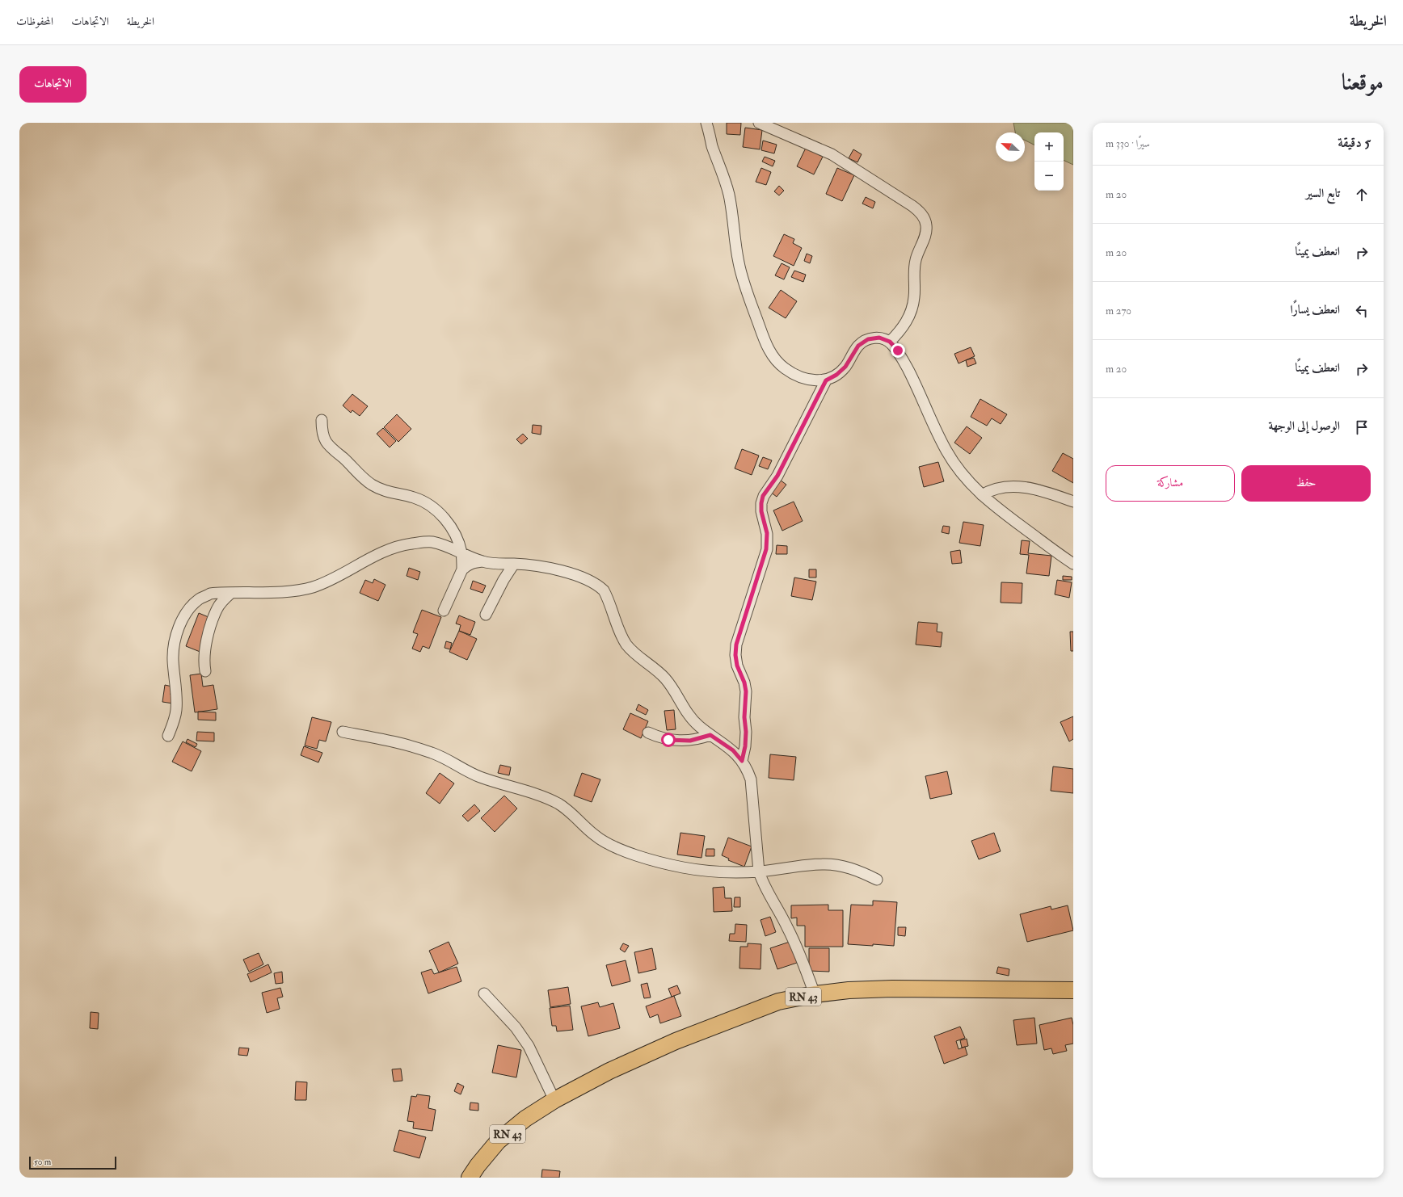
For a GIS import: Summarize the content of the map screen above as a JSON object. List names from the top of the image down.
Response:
{
  "streets": {
    "main road": ["RN 43"]
  },
  "scale_bar": "50 m",
  "north": "top left",
  "page": {
    "header": "الخريطة",
    "nav": ["الخريطة", "الاتجاهات", "المحفوظات"],
    "title": "موقعنا",
    "buttons": [
      "الاتجاهات",
      ["حفظ", "مشاركة"]
    ],
    "heading": ["5 دقيقة", "سيرًا · 330 m"],
    "map_buttons": ["+", "−"],
    "list": [
      ["تابع السير", "20 m"],
      ["انعطف يمينًا", "20 m"],
      ["انعطف يسارًا", "270 m"],
      ["انعطف يمينًا", "20 m"],
      "الوصول إلى الوجهة"
    ],
    "scale": "50 m"
  }
}
